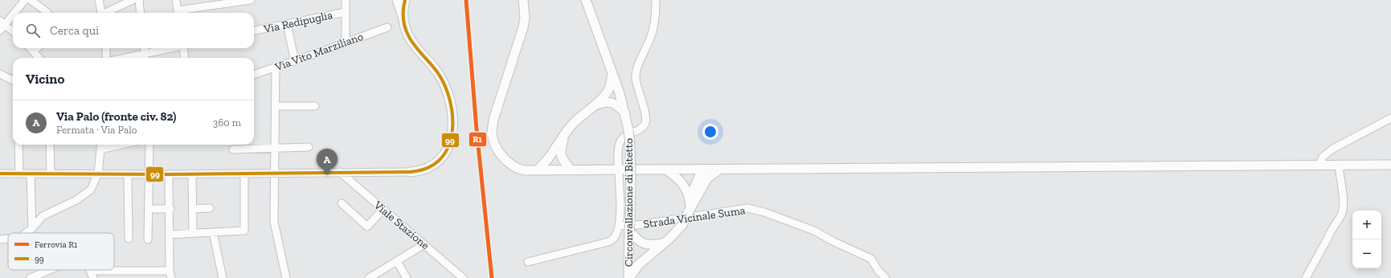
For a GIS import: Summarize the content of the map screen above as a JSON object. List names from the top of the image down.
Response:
{
  "streets": {
    "main road": ["Circonvallazione di Bitetto"],
    "street": [
      "Via Redipuglia",
      "Via Vito Marziliano",
      "Strada Vicinale Suma",
      "Viale Stazione"
    ]
  },
  "lines": ["rail line R1", "transit line 99"],
  "legend": ["Ferrovia R1", "99"],
  "page": {
    "search": "Cerca qui",
    "heading": "Vicino",
    "list": [
      {
        "mark": "A",
        "name": "Via Palo (fronte civ. 82)",
        "note": "Fermata · Via Palo",
        "value": "360 m"
      }
    ],
    "pins": "A",
    "map_buttons": ["+", "−"]
  }
}
